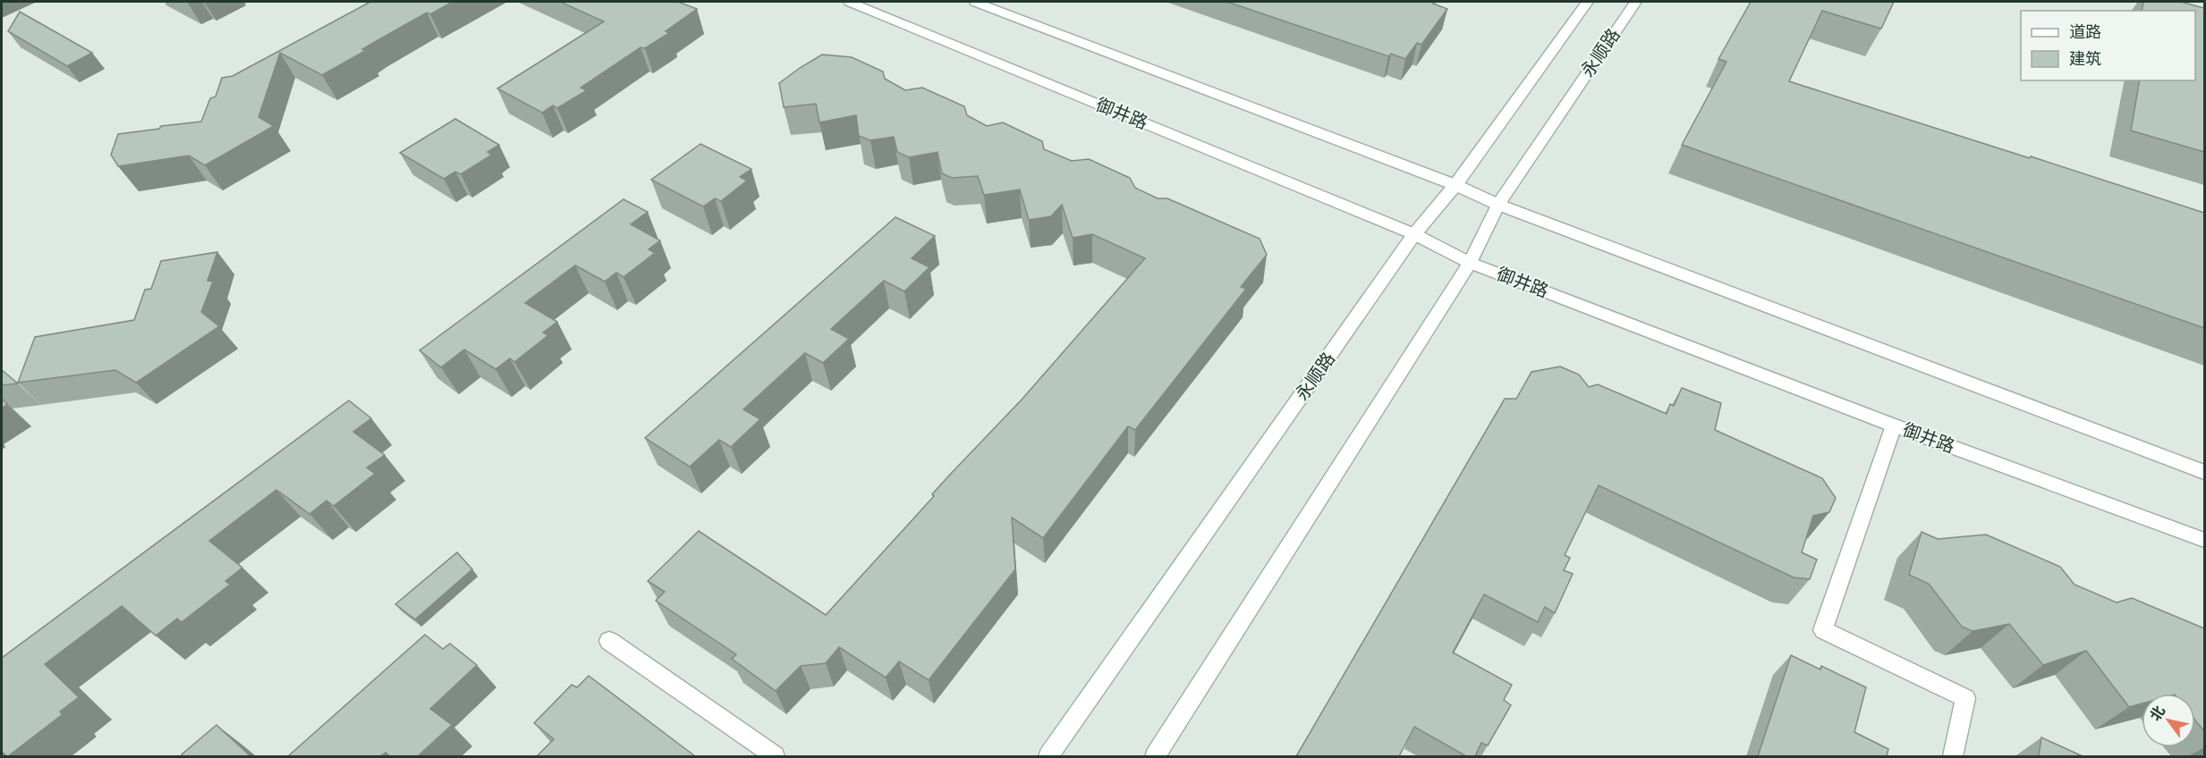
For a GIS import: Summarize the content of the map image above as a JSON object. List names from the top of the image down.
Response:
{
  "streets": {
    "street": ["永顺路", "御井路"]
  },
  "crossings": [
    ["永顺路", "御井路"]
  ],
  "legend": ["道路", "建筑"],
  "north": "top left"
}
